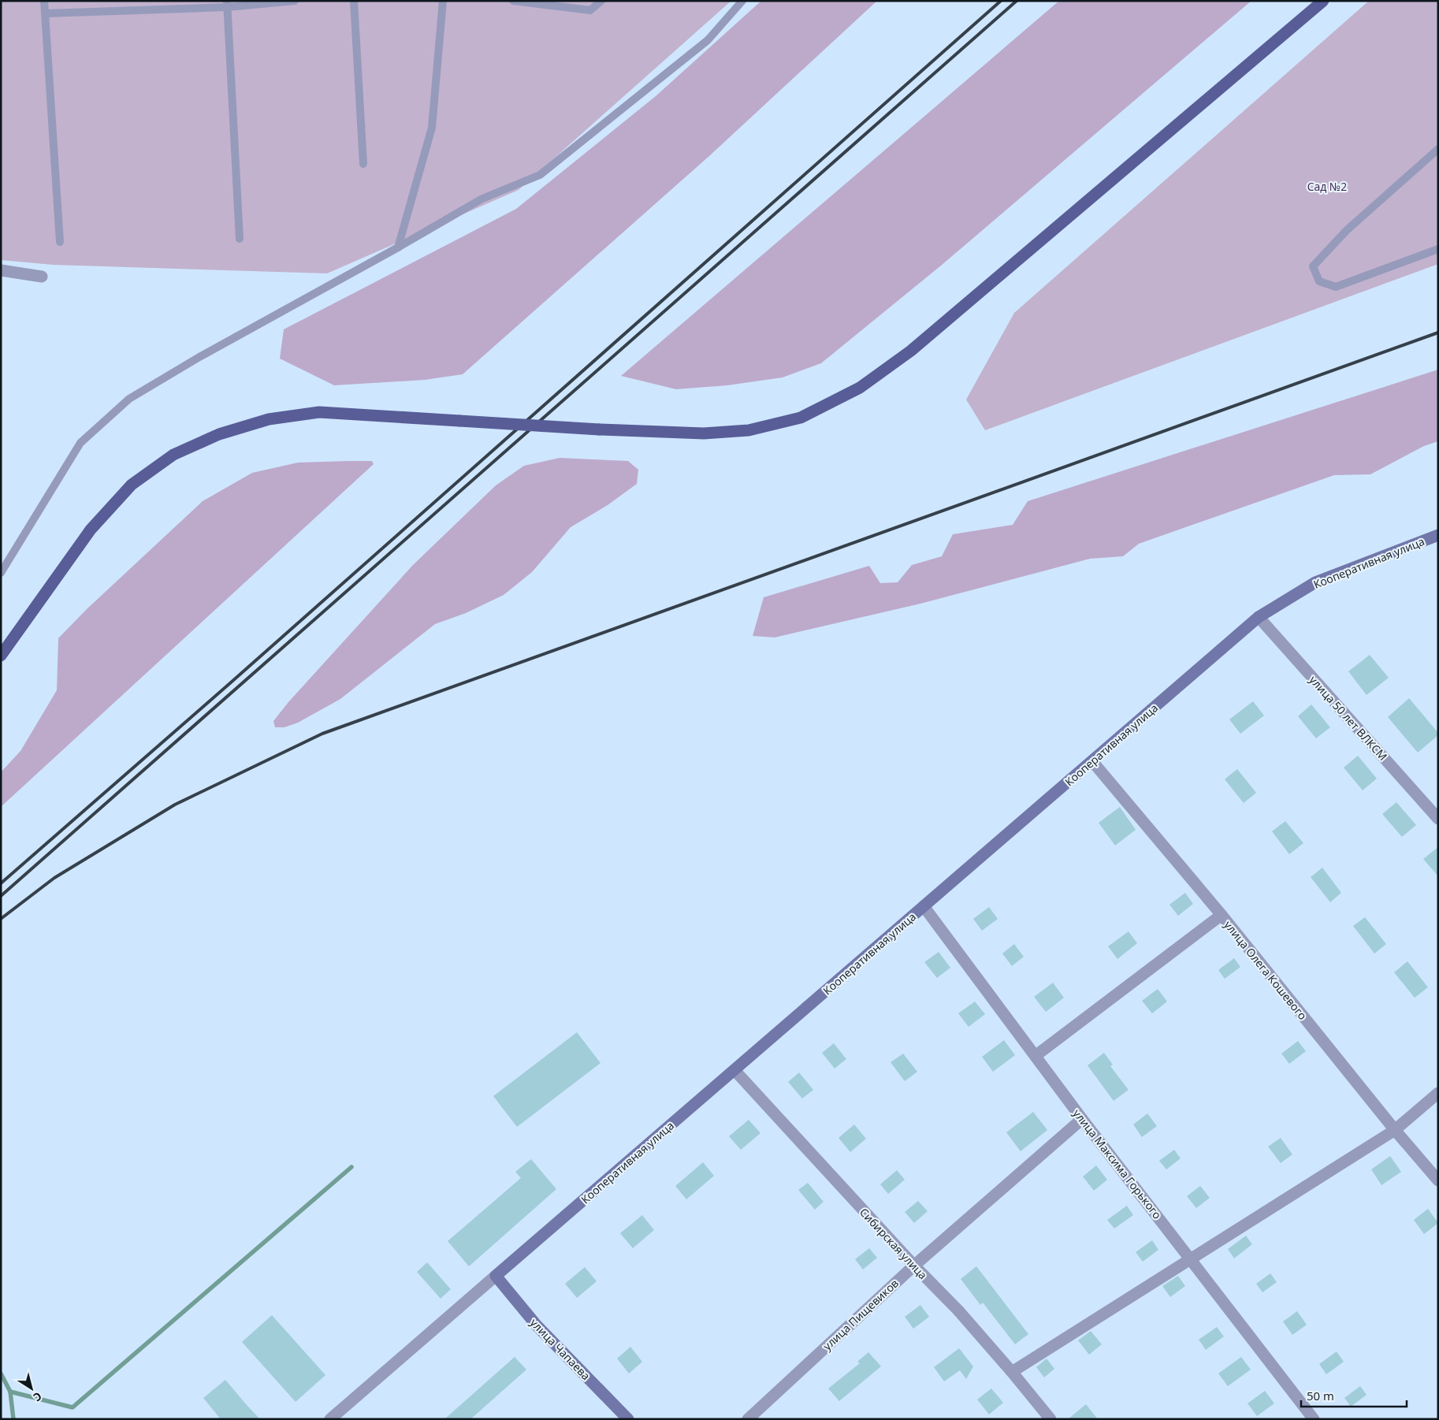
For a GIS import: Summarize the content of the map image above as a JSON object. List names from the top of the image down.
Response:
{
  "streets": {
    "main road": ["Кооперативная улица", "улица Чапаева"],
    "street": [
      "улица 50 лет ВЛКСМ",
      "улица Олега Кошевого",
      "улица Максима Горького",
      "Сибирская улица",
      "улица Пищевиков"
    ]
  },
  "crossings": [
    ["Кооперативная улица", "улица 50 лет ВЛКСМ"],
    ["Кооперативная улица", "улица Олега Кошевого"],
    ["Кооперативная улица", "улица Максима Горького"],
    ["Кооперативная улица", "Сибирская улица"],
    ["Кооперативная улица", "улица Чапаева"],
    ["улица Максима Горького", "улица Пищевиков"],
    ["Сибирская улица", "улица Пищевиков"]
  ],
  "parks": ["Сад №2"],
  "scale_bar": "50 m",
  "north": "bottom right"
}
